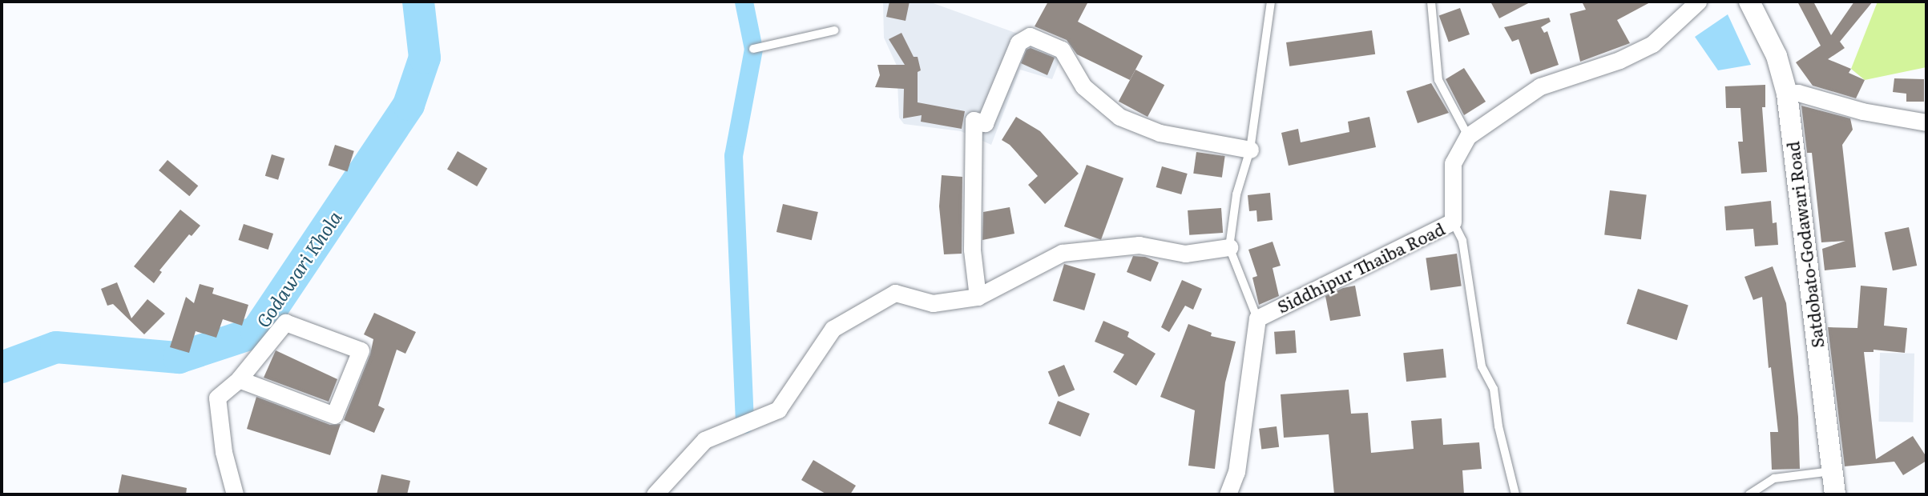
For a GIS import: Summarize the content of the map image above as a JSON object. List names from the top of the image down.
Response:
{
  "streets": {
    "street": ["Satdobato-Godawari Road", "Siddhipur Thaiba Road"]
  },
  "water": ["Godawari Khola"]
}
